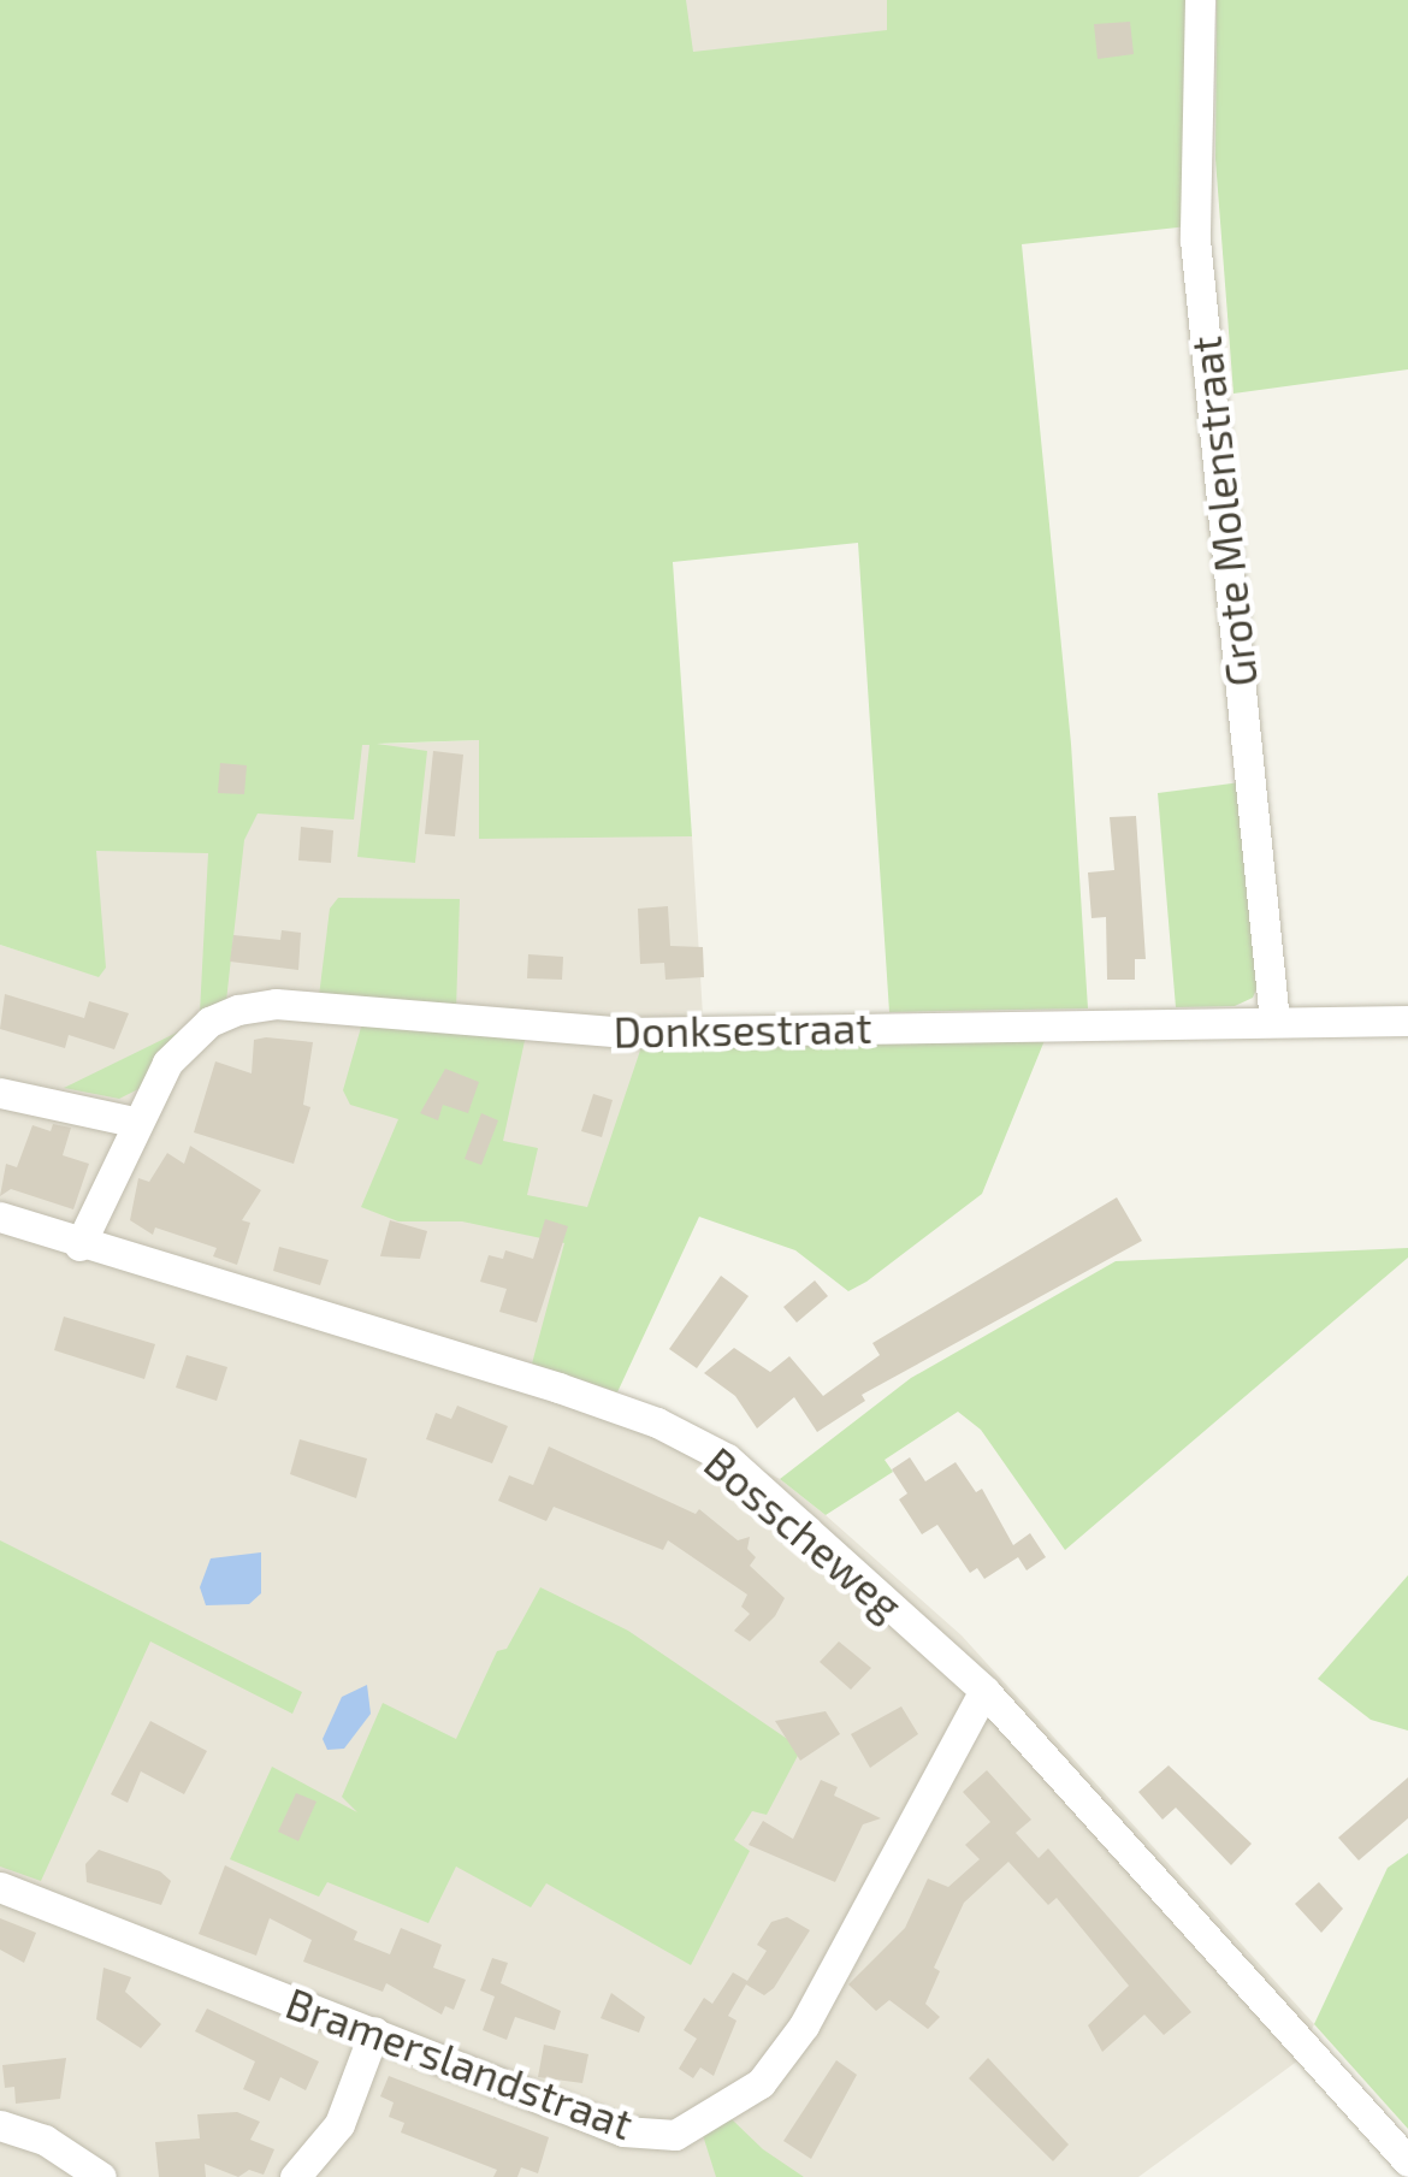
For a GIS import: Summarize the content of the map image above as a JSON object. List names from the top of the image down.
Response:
{
  "streets": {
    "street": [
      "Grote Molenstraat",
      "Donksestraat",
      "Bosscheweg",
      "Bramerslandstraat"
    ]
  },
  "crossings": [
    ["Grote Molenstraat", "Donksestraat"],
    ["Donksestraat", "Bosscheweg"],
    ["Bosscheweg", "Bramerslandstraat"]
  ]
}
